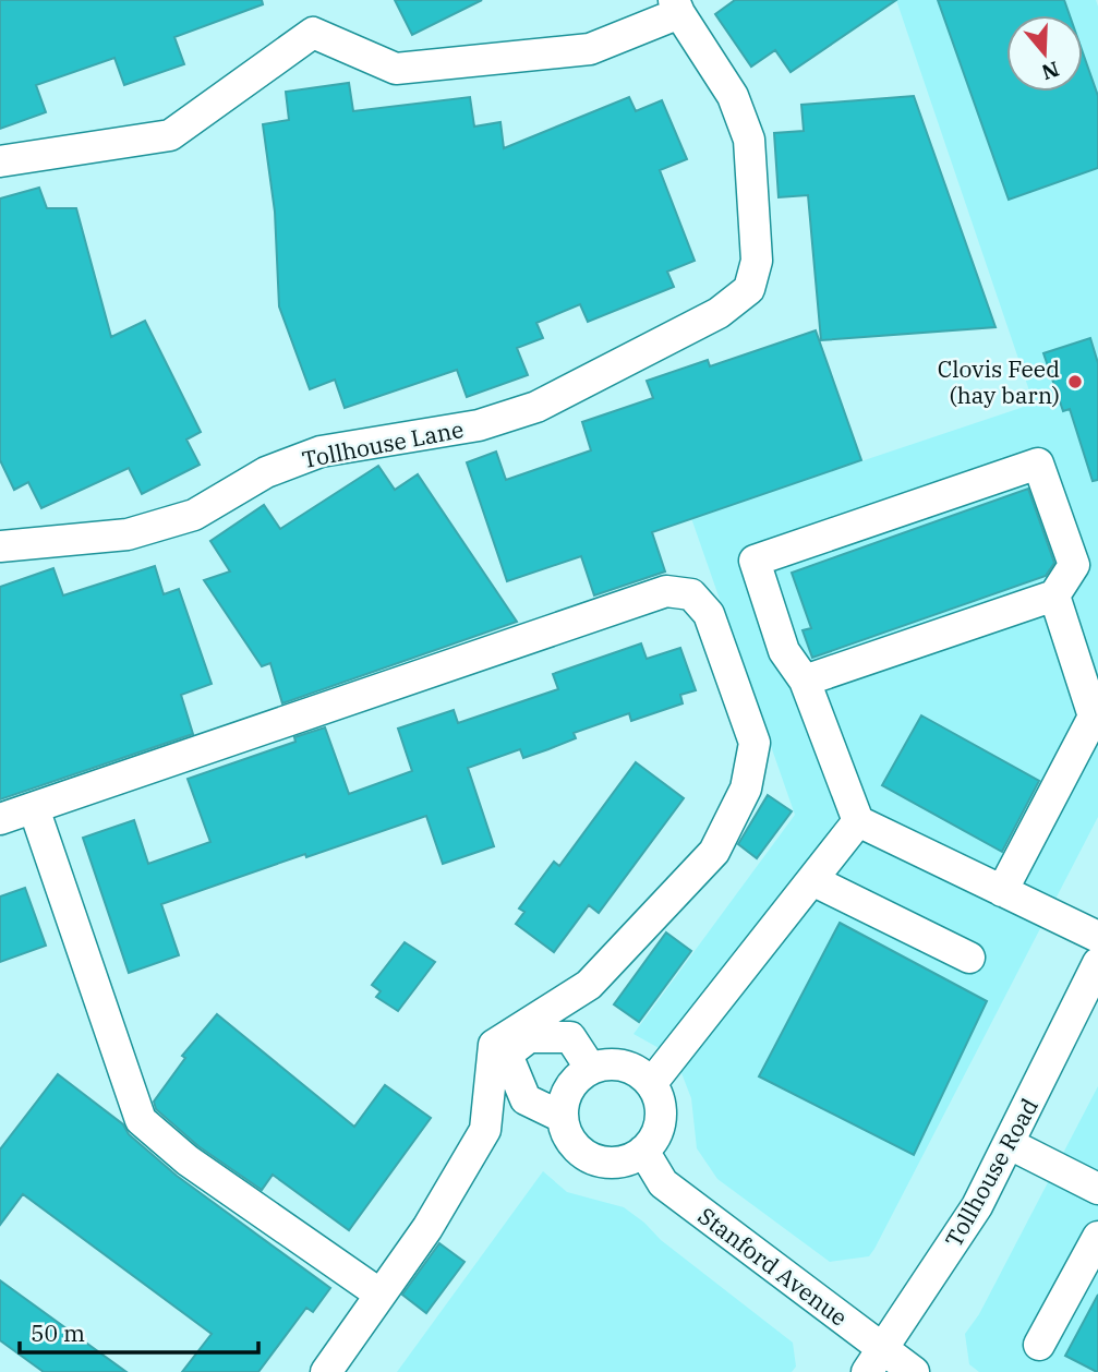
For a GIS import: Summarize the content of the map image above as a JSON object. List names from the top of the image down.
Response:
{
  "streets": {
    "street": ["Tollhouse Lane", "Tollhouse Road", "Stanford Avenue"]
  },
  "crossings": [
    ["Tollhouse Road", "Stanford Avenue"]
  ],
  "places": ["Clovis Feed (hay barn)"],
  "scale_bar": "50 m",
  "north": "bottom"
}
